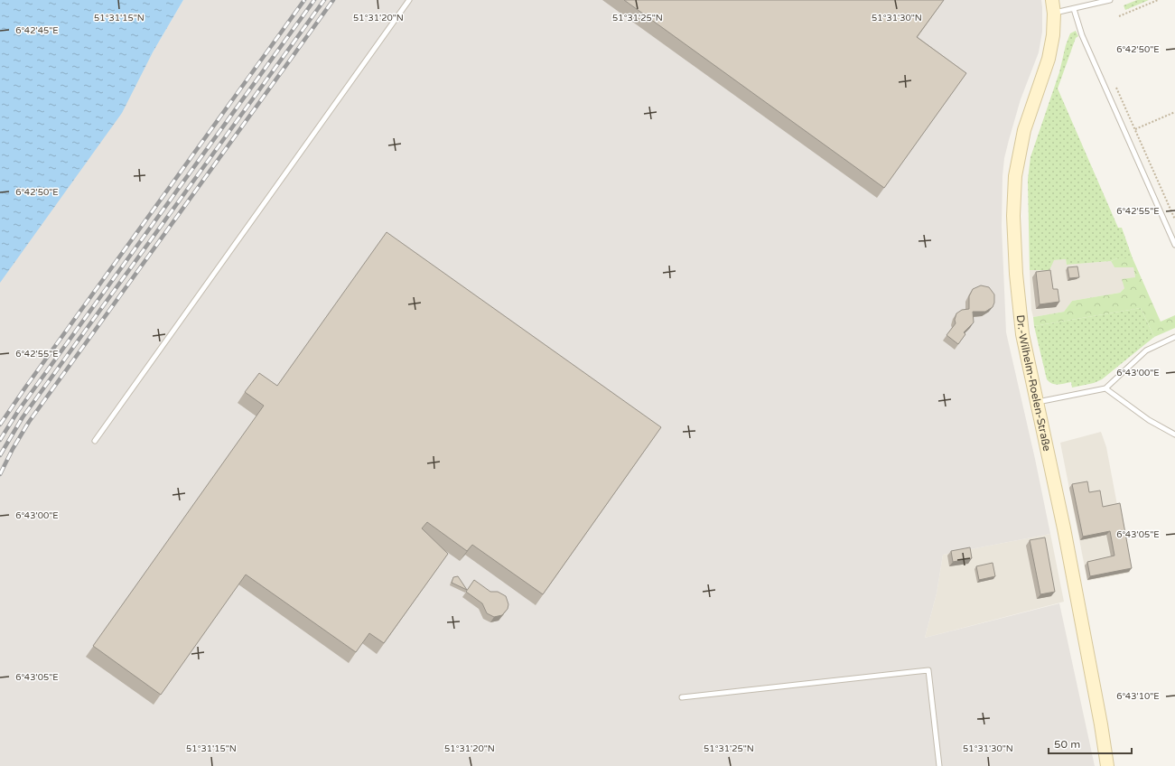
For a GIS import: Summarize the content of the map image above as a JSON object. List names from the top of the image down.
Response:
{
  "streets": {
    "main road": ["Dr.-Wilhelm-Roelen-Straße"]
  },
  "scale_bar": "50 m",
  "coordinates": [
    "51°31'15\"N",
    "51°31'20\"N",
    "51°31'25\"N",
    "51°31'30\"N",
    "6°42'45\"E",
    "6°42'50\"E",
    "6°42'55\"E",
    "6°43'00\"E",
    "6°43'05\"E",
    "6°43'10\"E"
  ]
}
